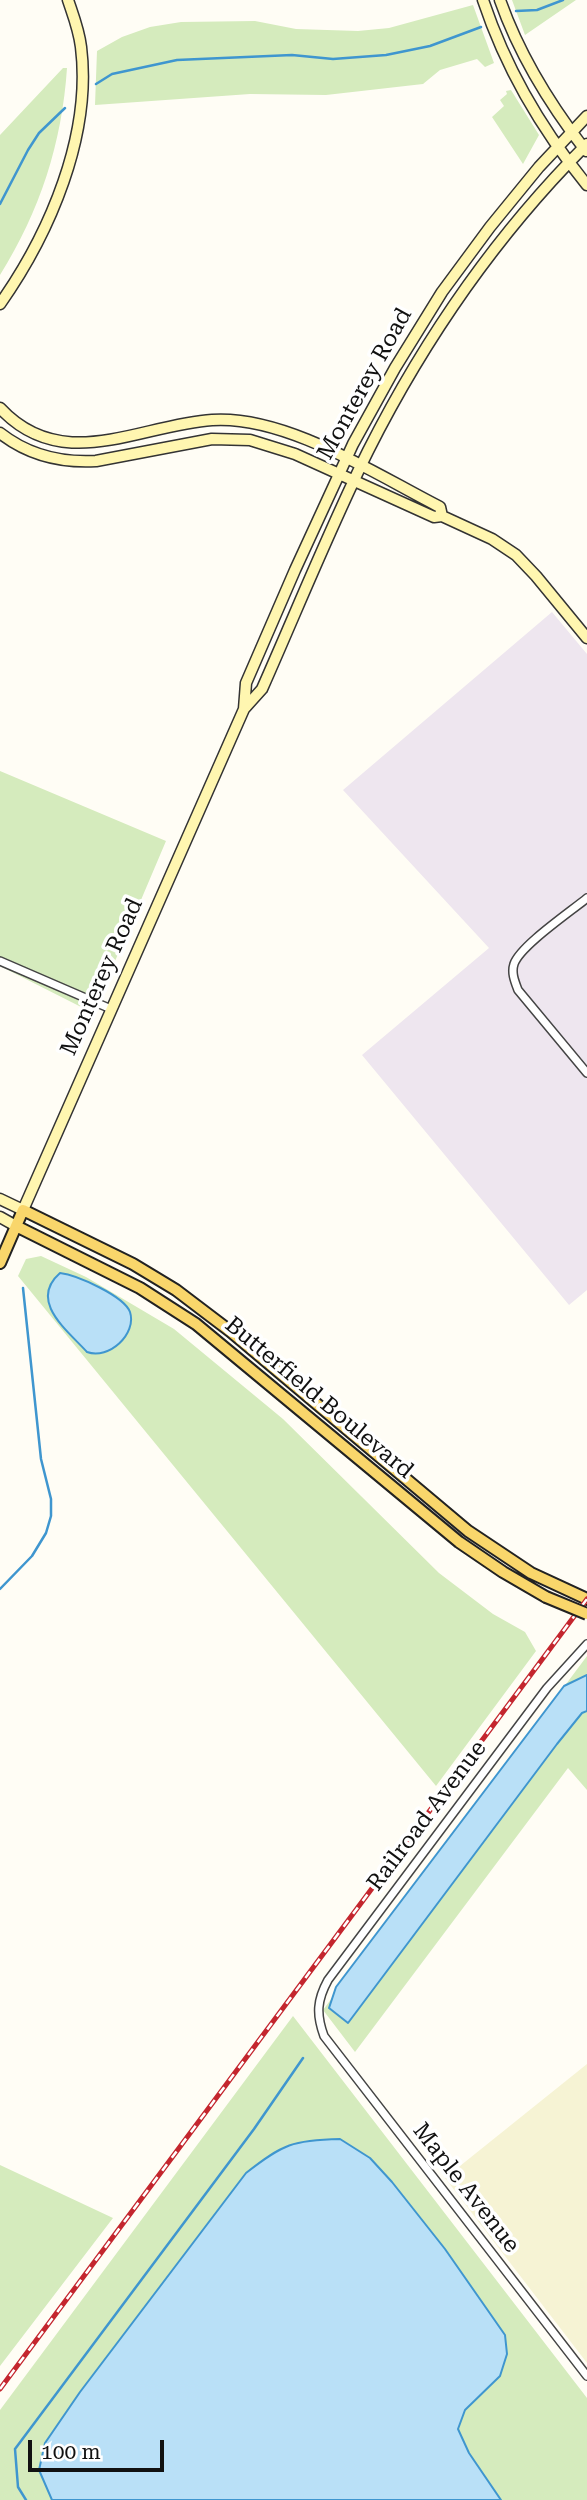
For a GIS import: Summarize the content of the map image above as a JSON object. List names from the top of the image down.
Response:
{
  "streets": {
    "main road": ["Monterey Road", "Butterfield Boulevard"],
    "street": ["Railroad Avenue", "Maple Avenue"]
  },
  "crossings": [
    ["Monterey Road", "Butterfield Boulevard"],
    ["Railroad Avenue", "Maple Avenue"]
  ],
  "scale_bar": "100 m"
}
